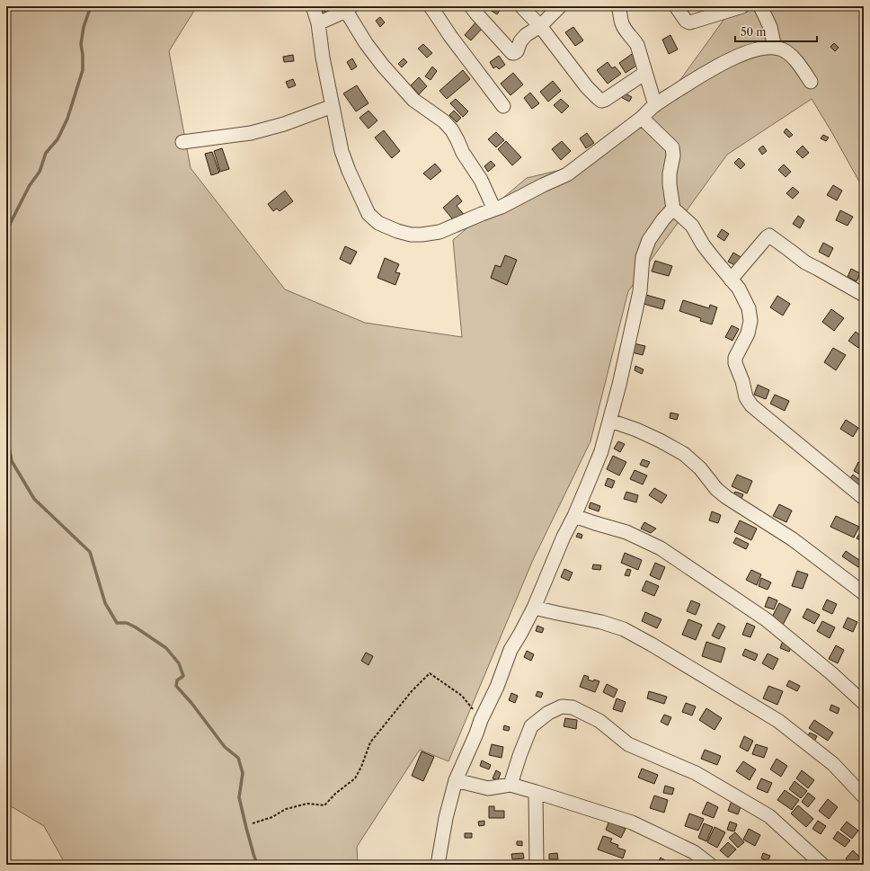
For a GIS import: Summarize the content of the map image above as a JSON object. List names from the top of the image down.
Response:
{
  "scale_bar": "50 m"
}
